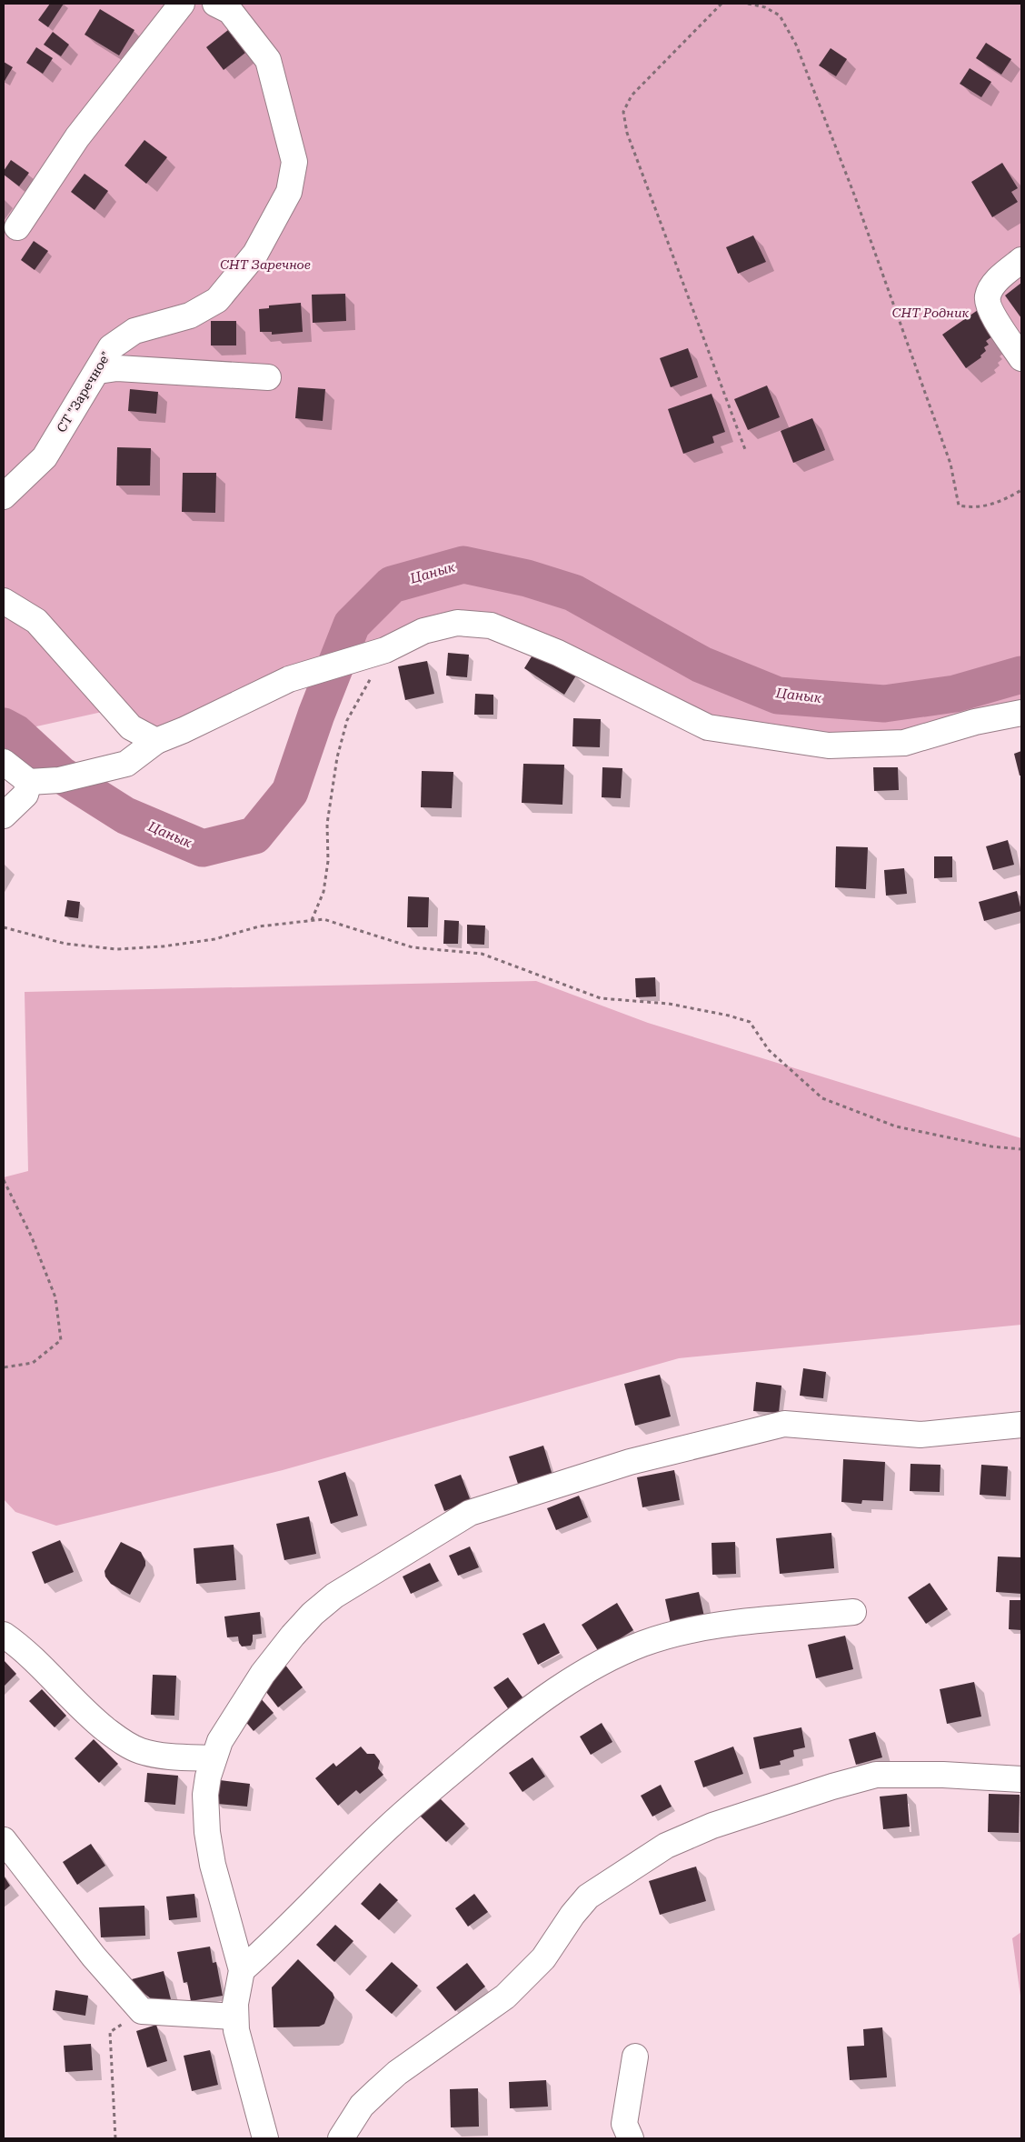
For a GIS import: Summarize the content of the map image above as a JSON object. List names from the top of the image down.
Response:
{
  "streets": {
    "lane": ["СТ \"Заречное\""]
  },
  "water": ["Цанык"],
  "parks": ["СНТ Заречное", "СНТ Родник"]
}
